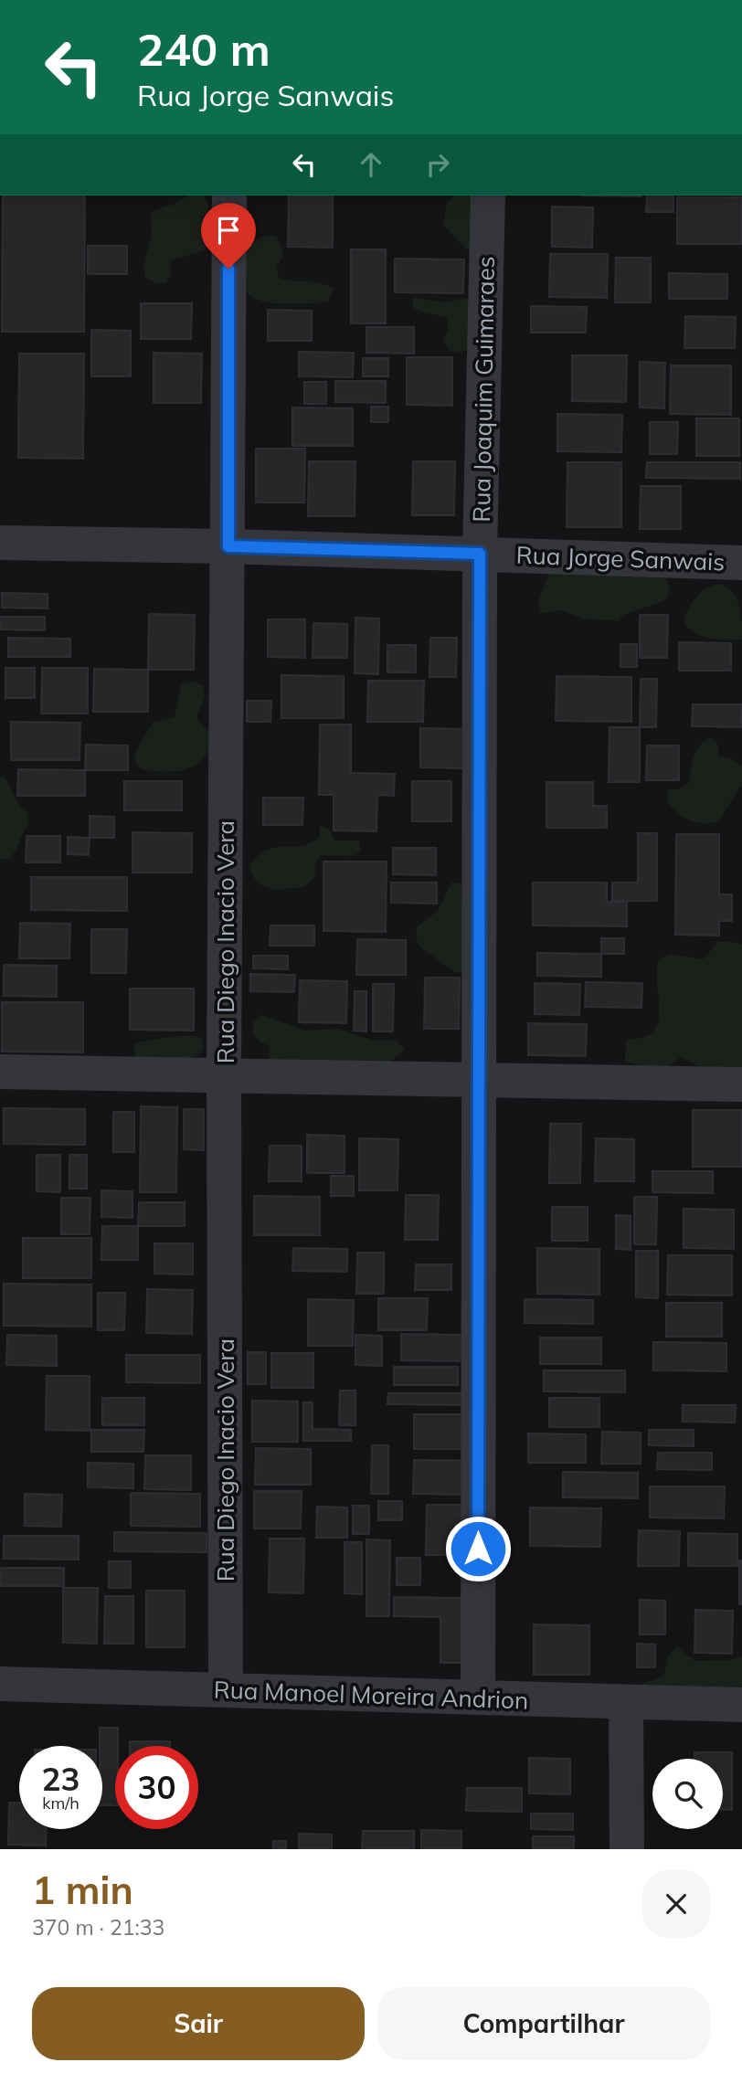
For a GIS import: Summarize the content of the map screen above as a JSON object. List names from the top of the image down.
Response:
{
  "streets": {
    "street": [
      "Rua Joaquim Guimaraes",
      "Rua Jorge Sanwais",
      "Rua Diego Inacio Vera",
      "Rua Manoel Moreira Andrion"
    ]
  },
  "crossings": [
    ["Rua Joaquim Guimaraes", "Rua Jorge Sanwais"],
    ["Rua Joaquim Guimaraes", "Rua Manoel Moreira Andrion"],
    ["Rua Jorge Sanwais", "Rua Diego Inacio Vera"],
    ["Rua Diego Inacio Vera", "Rua Manoel Moreira Andrion"]
  ],
  "page": {
    "turn": ["240 m", "Rua Jorge Sanwais"],
    "speed": "23 km/h",
    "limit": "30",
    "heading": ["1 min", "370 m · 21:33"],
    "buttons": ["Sair", "Compartilhar"]
  }
}
